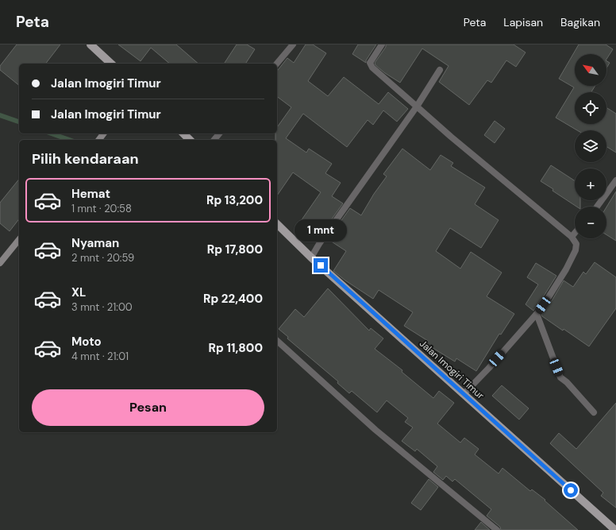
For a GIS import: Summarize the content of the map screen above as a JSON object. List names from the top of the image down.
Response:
{
  "streets": {
    "main road": ["Jalan Imogiri Timur"]
  },
  "north": "top left",
  "page": {
    "header": "Peta",
    "nav": ["Peta", "Lapisan", "Bagikan"],
    "map_buttons": ["+", "−"],
    "banner": ["Jalan Imogiri Timur", "Jalan Imogiri Timur"],
    "heading": "Pilih kendaraan",
    "list": [
      {
        "name": "Hemat",
        "note": "1 mnt · 20:58",
        "value": "Rp 13,200"
      },
      {
        "name": "Nyaman",
        "note": "2 mnt · 20:59",
        "value": "Rp 17,800"
      },
      {
        "name": "XL",
        "note": "3 mnt · 21:00",
        "value": "Rp 22,400"
      },
      {
        "name": "Moto",
        "note": "4 mnt · 21:01",
        "value": "Rp 11,800"
      }
    ],
    "bubble": "1 mnt",
    "buttons": "Pesan"
  }
}
